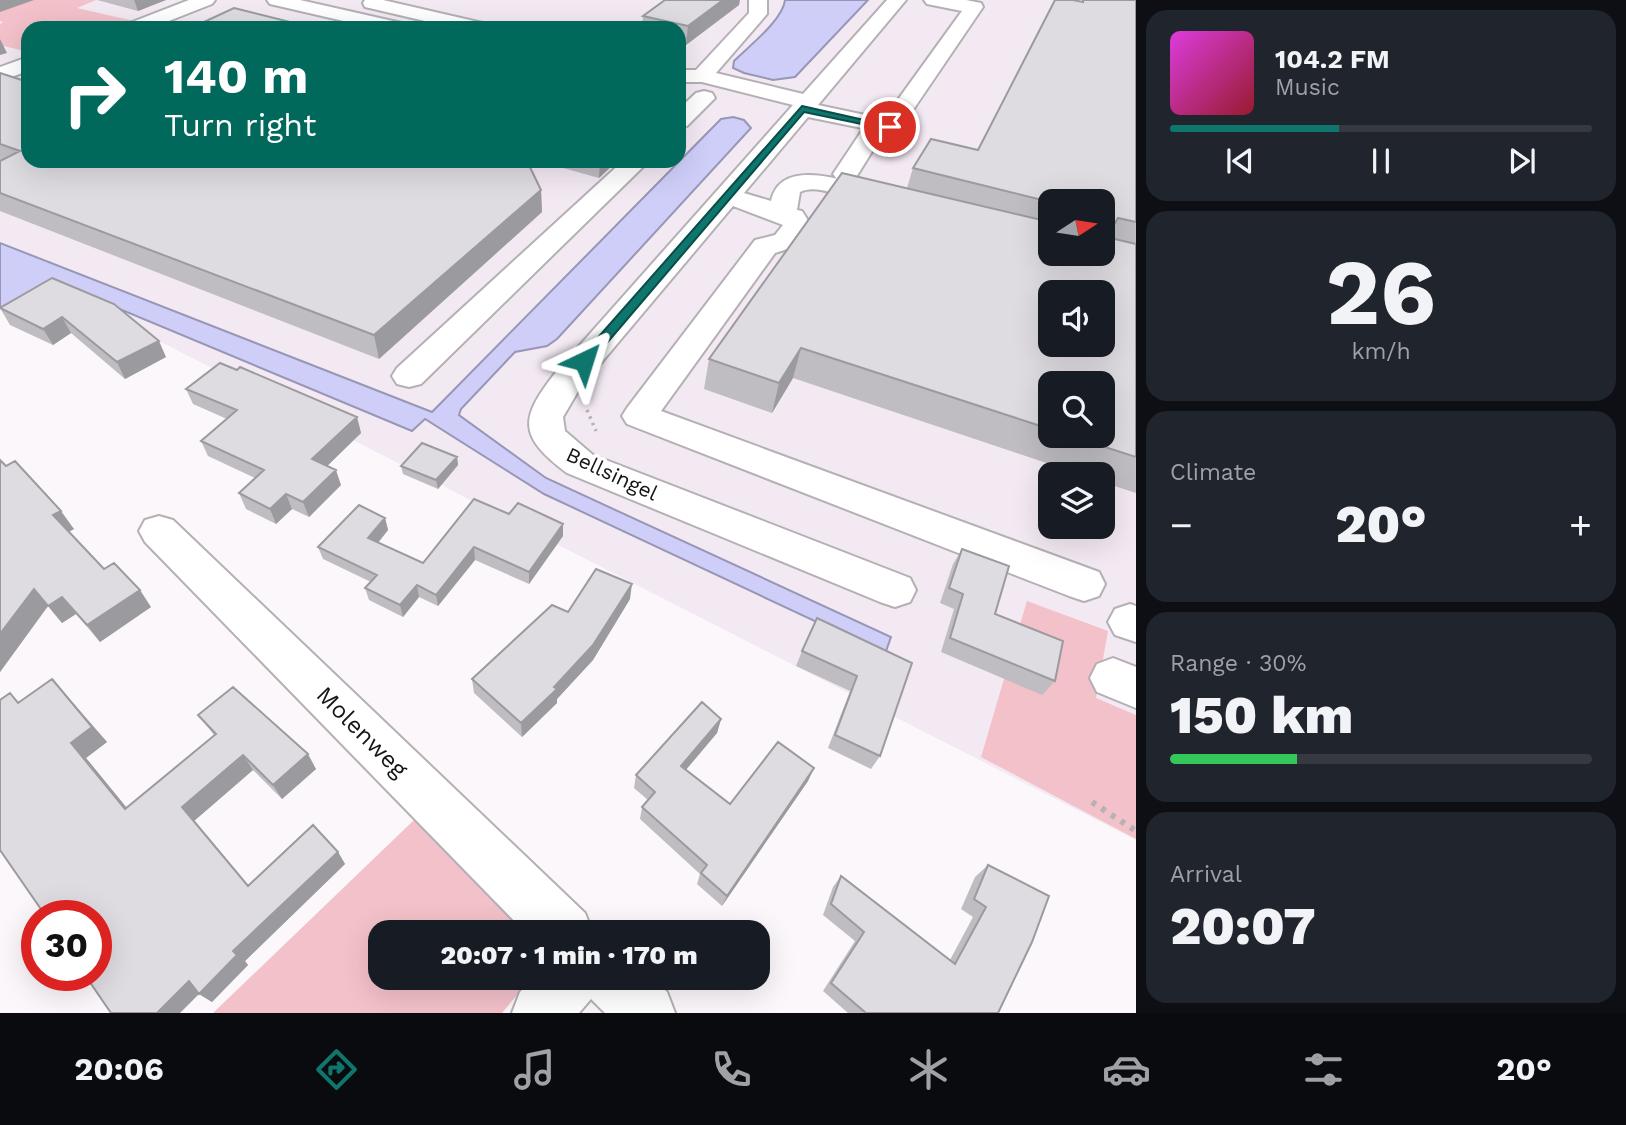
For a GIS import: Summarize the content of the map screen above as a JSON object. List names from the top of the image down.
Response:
{
  "streets": {
    "street": ["Bellsingel", "Molenweg"]
  },
  "north": "right",
  "page": {
    "turn": ["140 m", "Turn right"],
    "song": ["104.2 FM", "Music"],
    "tile": [
      ["26", "km/h"],
      "Climate",
      ["Range · 30%", "150 km"],
      ["Arrival", "20:07"]
    ],
    "heat": ["−", "20°", "+"],
    "limit": "30",
    "trip": "20:07 · 1 min · 170 m",
    "tabs": ["20:06", "20°"]
  }
}
